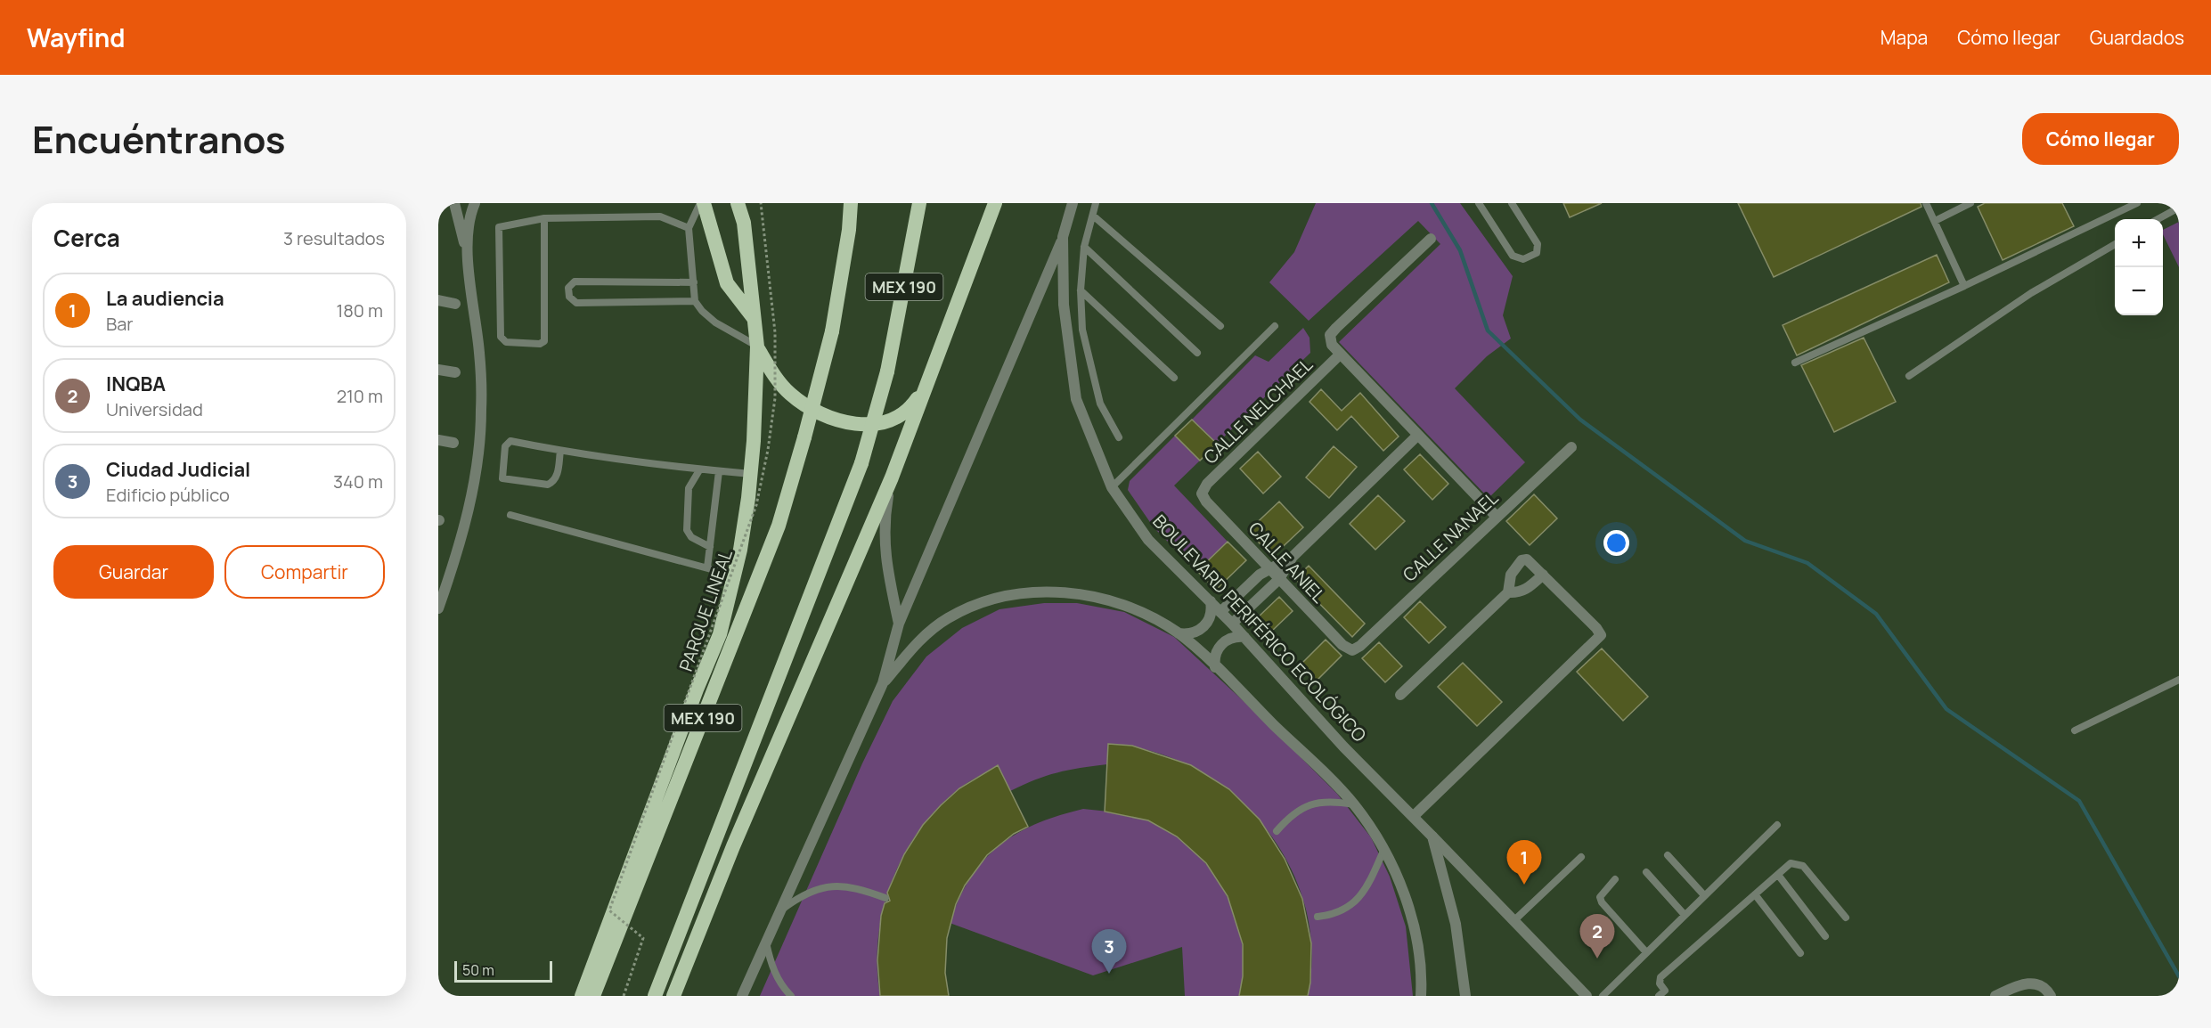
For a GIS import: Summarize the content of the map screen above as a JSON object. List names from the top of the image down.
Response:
{
  "streets": {
    "highway": ["MEX 190"],
    "street": [
      "CALLE NELCHAEL",
      "CALLE NANAEL",
      "CALLE ANIEL",
      "BOULEVARD PERIFÉRICO ECOLÓGICO"
    ],
    "path": ["PARQUE LINEAL"]
  },
  "crossings": [
    ["CALLE NELCHAEL", "CALLE ANIEL"],
    ["CALLE NANAEL", "CALLE ANIEL"]
  ],
  "scale_bar": "50 m",
  "page": {
    "header": "Wayfind",
    "nav": ["Mapa", "Cómo llegar", "Guardados"],
    "title": "Encuéntranos",
    "buttons": [
      "Cómo llegar",
      ["Guardar", "Compartir"]
    ],
    "heading": ["Cerca", "3 resultados"],
    "map_buttons": ["+", "−"],
    "list": [
      {
        "mark": "1",
        "name": "La audiencia",
        "note": "Bar",
        "value": "180 m"
      },
      {
        "mark": "2",
        "name": "INQBA",
        "note": "Universidad",
        "value": "210 m"
      },
      {
        "mark": "3",
        "name": "Ciudad Judicial",
        "note": "Edificio público",
        "value": "340 m"
      }
    ],
    "pins": ["1", "2", "3"],
    "scale": "50 m"
  }
}
